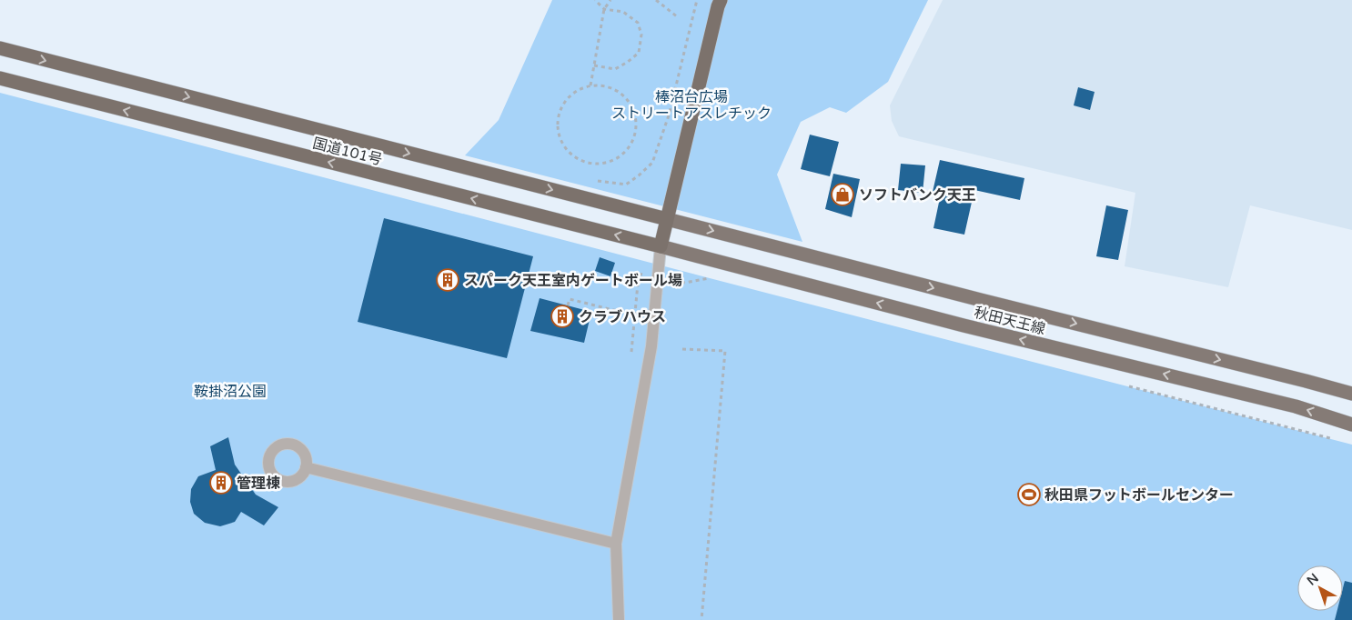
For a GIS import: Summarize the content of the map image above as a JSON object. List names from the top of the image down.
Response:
{
  "streets": {
    "highway": ["国道101号"],
    "main road": ["秋田天王線"]
  },
  "crossings": [
    ["国道101号", "秋田天王線"]
  ],
  "parks": ["棒沼台広場 ストリートアスレチック", "鞍掛沼公園"],
  "places": {
    "shop": ["ソフトバンク天王"],
    "building": ["スパーク天王室内ゲートボール場", "クラブハウス", "管理棟"],
    "sports": ["秋田県フットボールセンター"]
  },
  "north": "top left"
}
